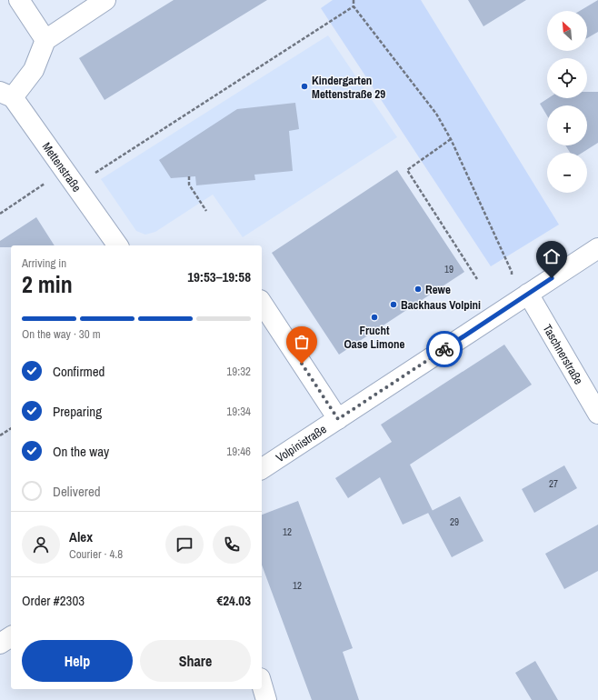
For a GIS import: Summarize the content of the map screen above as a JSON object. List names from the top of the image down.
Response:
{
  "streets": {
    "street": ["Mettenstraße", "Taschnerstraße", "Volpinistraße"]
  },
  "crossings": [
    ["Taschnerstraße", "Volpinistraße"]
  ],
  "places": [
    "Kindergarten Mettenstraße 29",
    "Rewe",
    "Backhaus Volpini",
    "Frucht Oase Limone"
  ],
  "house_numbers": [
    "19",
    "27",
    "29",
    "12",
    "12"
  ],
  "north": "top left",
  "page": {
    "map_buttons": ["+", "−"],
    "heading": ["2 min", "Arriving in", "19:53–19:58"],
    "panel": [
      "Alex",
      "Courier · 4.8",
      "Order #2303",
      "€24.03"
    ],
    "bar": "On the way · 30 m",
    "list": [
      ["Confirmed", "19:32"],
      ["Preparing", "19:34"],
      ["On the way", "19:46"],
      "Delivered"
    ],
    "buttons": ["Help", "Share"]
  }
}
